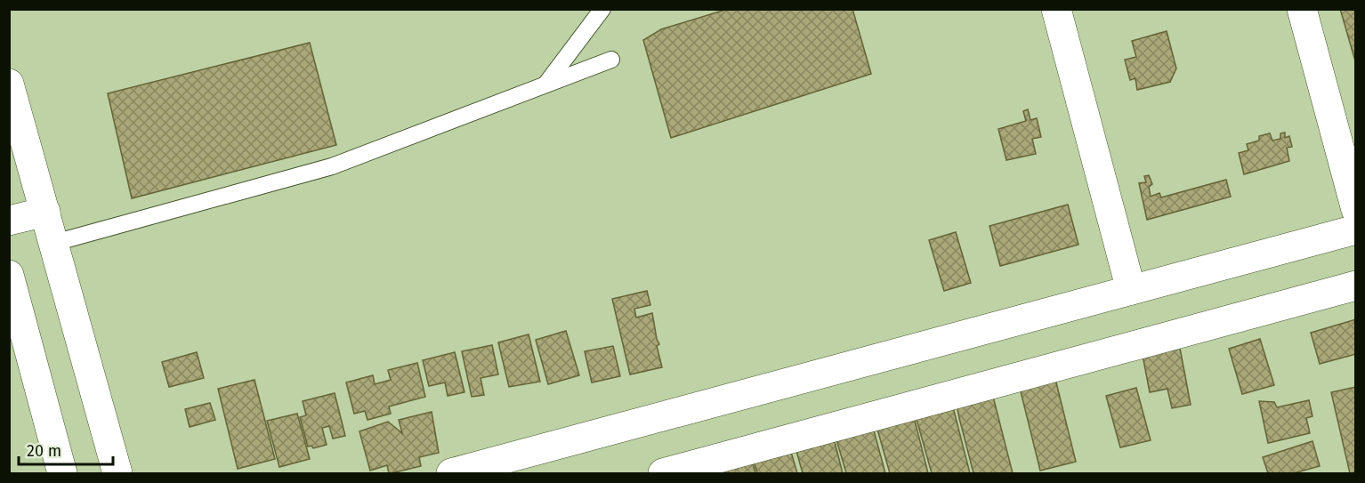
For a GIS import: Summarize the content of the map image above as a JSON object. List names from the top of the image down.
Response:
{
  "scale_bar": "20 m"
}
